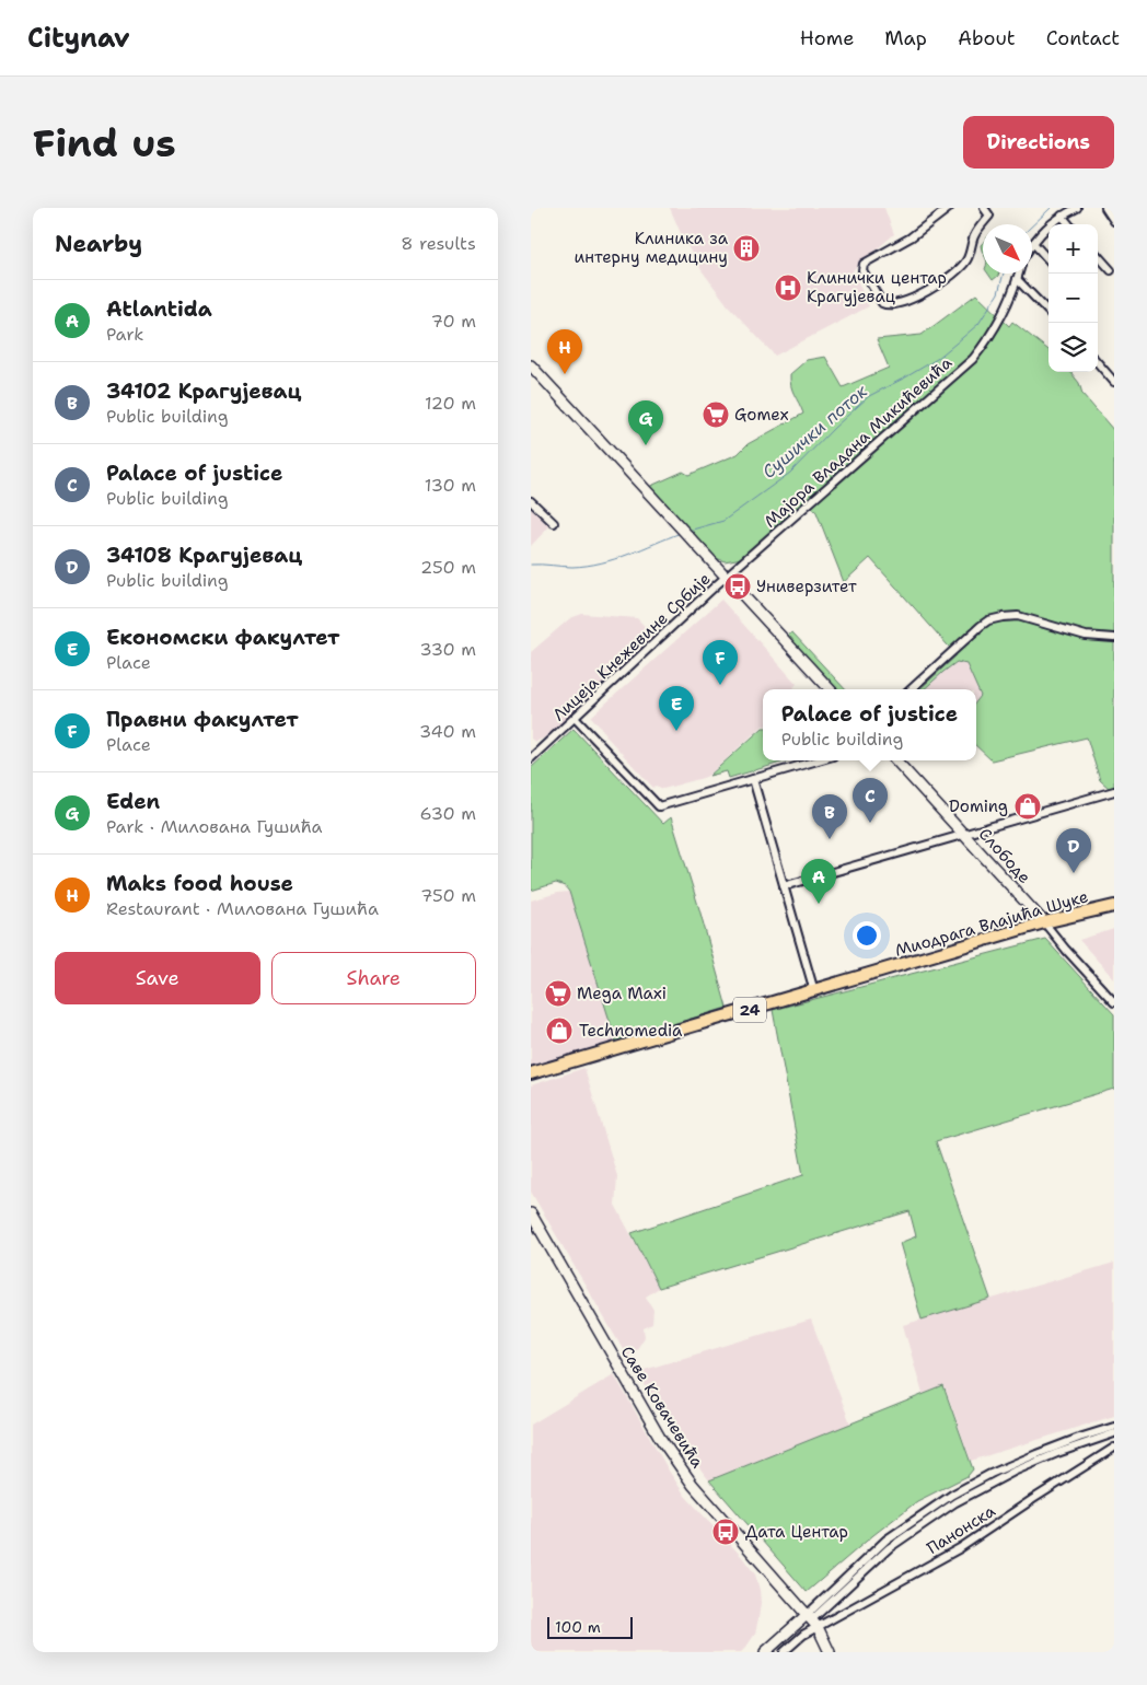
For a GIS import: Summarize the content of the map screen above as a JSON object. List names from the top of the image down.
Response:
{
  "streets": {
    "main road": ["Миодрага Влајића Шуке", "24"],
    "street": [
      "Мајора Владана Микићевића",
      "Лицеја Кнежевине Србије",
      "Слободе",
      "Саве Ковачевића",
      "Панонска"
    ]
  },
  "crossings": [
    ["Мајора Владана Микићевића", "Лицеја Кнежевине Србије"],
    ["Слободе", "Миодрага Влајића Шуке"],
    ["Саве Ковачевића", "Панонска"]
  ],
  "water": ["Сушички поток"],
  "places": {
    "building": ["Клиника за интерну медицину"],
    "hospital": ["Клинички центар Крагујевац"],
    "supermarket": ["Gomex", "Mega Maxi"],
    "bus stop": ["Универзитет", "Дата Центар"],
    "shop": ["Doming", "Technomedia"]
  },
  "scale_bar": "100 m",
  "north": "bottom right",
  "page": {
    "header": "Citynav",
    "nav": [
      "Home",
      "Map",
      "About",
      "Contact"
    ],
    "buttons": [
      "Directions",
      ["Save", "Share"]
    ],
    "title": "Find us",
    "heading": ["Nearby", "8 results"],
    "map_buttons": ["+", "−"],
    "list": [
      {
        "mark": "A",
        "name": "Atlantida",
        "note": "Park",
        "value": "70 m"
      },
      {
        "mark": "B",
        "name": "34102 Крагујевац",
        "note": "Public building",
        "value": "120 m"
      },
      {
        "mark": "C",
        "name": "Palace of justice",
        "note": "Public building",
        "value": "130 m"
      },
      {
        "mark": "D",
        "name": "34108 Крагујевац",
        "note": "Public building",
        "value": "250 m"
      },
      {
        "mark": "E",
        "name": "Економски факултет",
        "note": "Place",
        "value": "330 m"
      },
      {
        "mark": "F",
        "name": "Правни факултет",
        "note": "Place",
        "value": "340 m"
      },
      {
        "mark": "G",
        "name": "Eden",
        "note": "Park · Милована Гушића",
        "value": "630 m"
      },
      {
        "mark": "H",
        "name": "Maks food house",
        "note": "Restaurant · Милована Гушића",
        "value": "750 m"
      }
    ],
    "pins": [
      "H",
      "G",
      "F",
      "E",
      "C",
      "B",
      "D",
      "A"
    ],
    "popup": ["Palace of justice", "Public building"],
    "scale": "100 m"
  }
}
